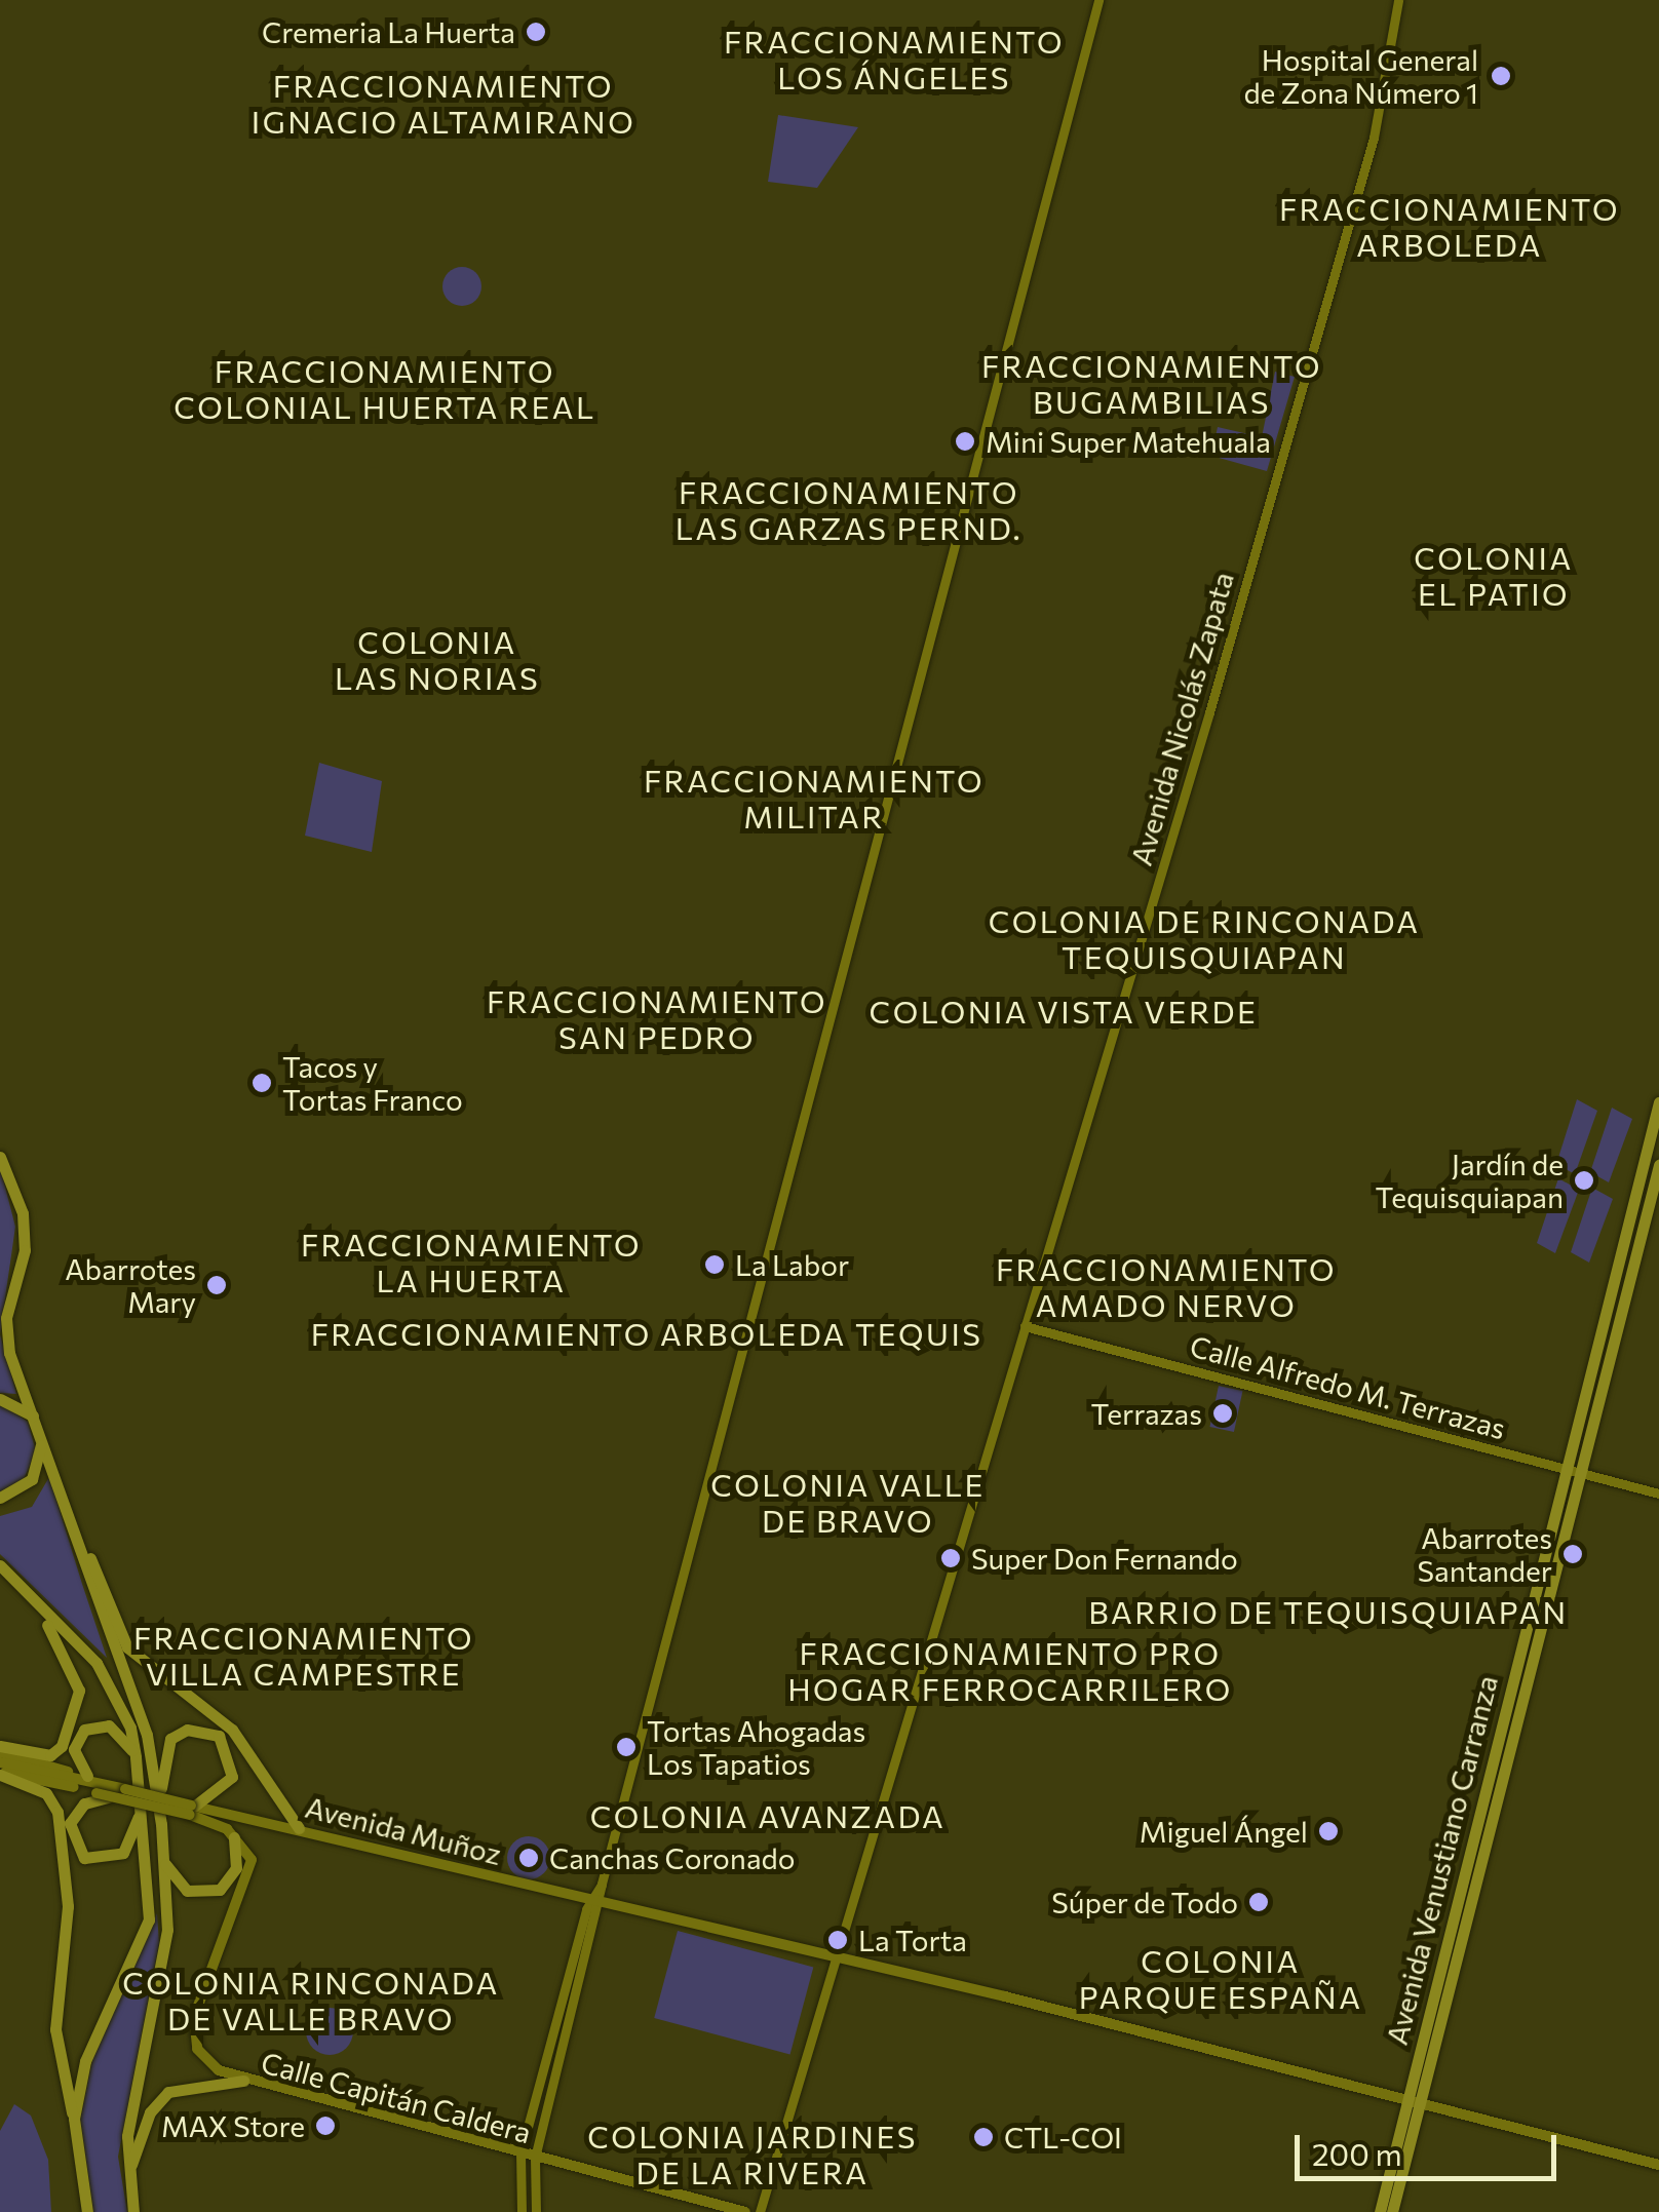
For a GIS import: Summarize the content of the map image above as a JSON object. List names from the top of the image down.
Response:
{
  "streets": {
    "main road": ["Avenida Muñoz", "Avenida Venustiano Carranza", "Calle Capitán Caldera"],
    "street": ["Avenida Nicolás Zapata", "Calle Alfredo M. Terrazas"]
  },
  "crossings": [
    ["Avenida Nicolás Zapata", "Calle Alfredo M. Terrazas"],
    ["Avenida Nicolás Zapata", "Avenida Muñoz"],
    ["Calle Alfredo M. Terrazas", "Avenida Venustiano Carranza"],
    ["Avenida Muñoz", "Avenida Venustiano Carranza"]
  ],
  "districts": [
    "FRACCIONAMIENTO LOS ÁNGELES",
    "FRACCIONAMIENTO IGNACIO ALTAMIRANO",
    "FRACCIONAMIENTO ARBOLEDA",
    "FRACCIONAMIENTO BUGAMBILIAS",
    "FRACCIONAMIENTO COLONIAL HUERTA REAL",
    "FRACCIONAMIENTO LAS GARZAS PERND.",
    "COLONIA EL PATIO",
    "COLONIA LAS NORIAS",
    "FRACCIONAMIENTO MILITAR",
    "COLONIA DE RINCONADA TEQUISQUIAPAN",
    "FRACCIONAMIENTO SAN PEDRO",
    "COLONIA VISTA VERDE",
    "FRACCIONAMIENTO LA HUERTA",
    "FRACCIONAMIENTO AMADO NERVO",
    "FRACCIONAMIENTO ARBOLEDA TEQUIS",
    "COLONIA VALLE DE BRAVO",
    "BARRIO DE TEQUISQUIAPAN",
    "FRACCIONAMIENTO VILLA CAMPESTRE",
    "FRACCIONAMIENTO PRO HOGAR FERROCARRILERO",
    "COLONIA AVANZADA",
    "COLONIA PARQUE ESPAÑA",
    "COLONIA RINCONADA DE VALLE BRAVO",
    "COLONIA JARDINES DE LA RIVERA"
  ],
  "places": [
    "Cremeria La Huerta",
    "Hospital General de Zona Número 1",
    "Mini Super Matehuala",
    "Tacos y Tortas Franco",
    "Jardín de Tequisquiapan",
    "La Labor",
    "Abarrotes Mary",
    "Terrazas",
    "Abarrotes Santander",
    "Super Don Fernando",
    "Tortas Ahogadas Los Tapatios",
    "Miguel Ángel",
    "Canchas Coronado",
    "Súper de Todo",
    "La Torta",
    "MAX Store",
    "CTL-COI"
  ],
  "scale_bar": "200 m"
}
